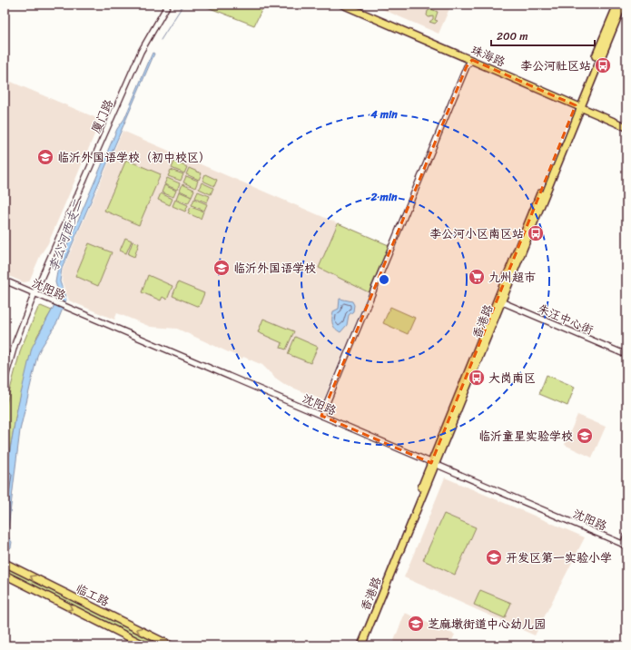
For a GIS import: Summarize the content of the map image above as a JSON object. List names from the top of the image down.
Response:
{
  "streets": {
    "main road": ["珠海路", "香港路", "临工路"],
    "street": ["厦门路", "沈阳路", "朱汪中心街"]
  },
  "crossings": [
    ["珠海路", "香港路"],
    ["厦门路", "沈阳路"],
    ["沈阳路", "香港路"],
    ["朱汪中心街", "香港路"]
  ],
  "water": ["李公河西支二"],
  "places": {
    "bus stop": ["李公河社区站", "李公河小区南区站", "大岗南区"],
    "school or university": [
      "临沂外国语学校（初中校区）",
      "临沂外国语学校",
      "临沂童星实验学校",
      "开发区第一实验小学",
      "芝麻墩街道中心幼儿园"
    ],
    "supermarket": ["九州超市"]
  },
  "scale_bar": "200 m",
  "rings": ["4 min", "2 min"]
}
